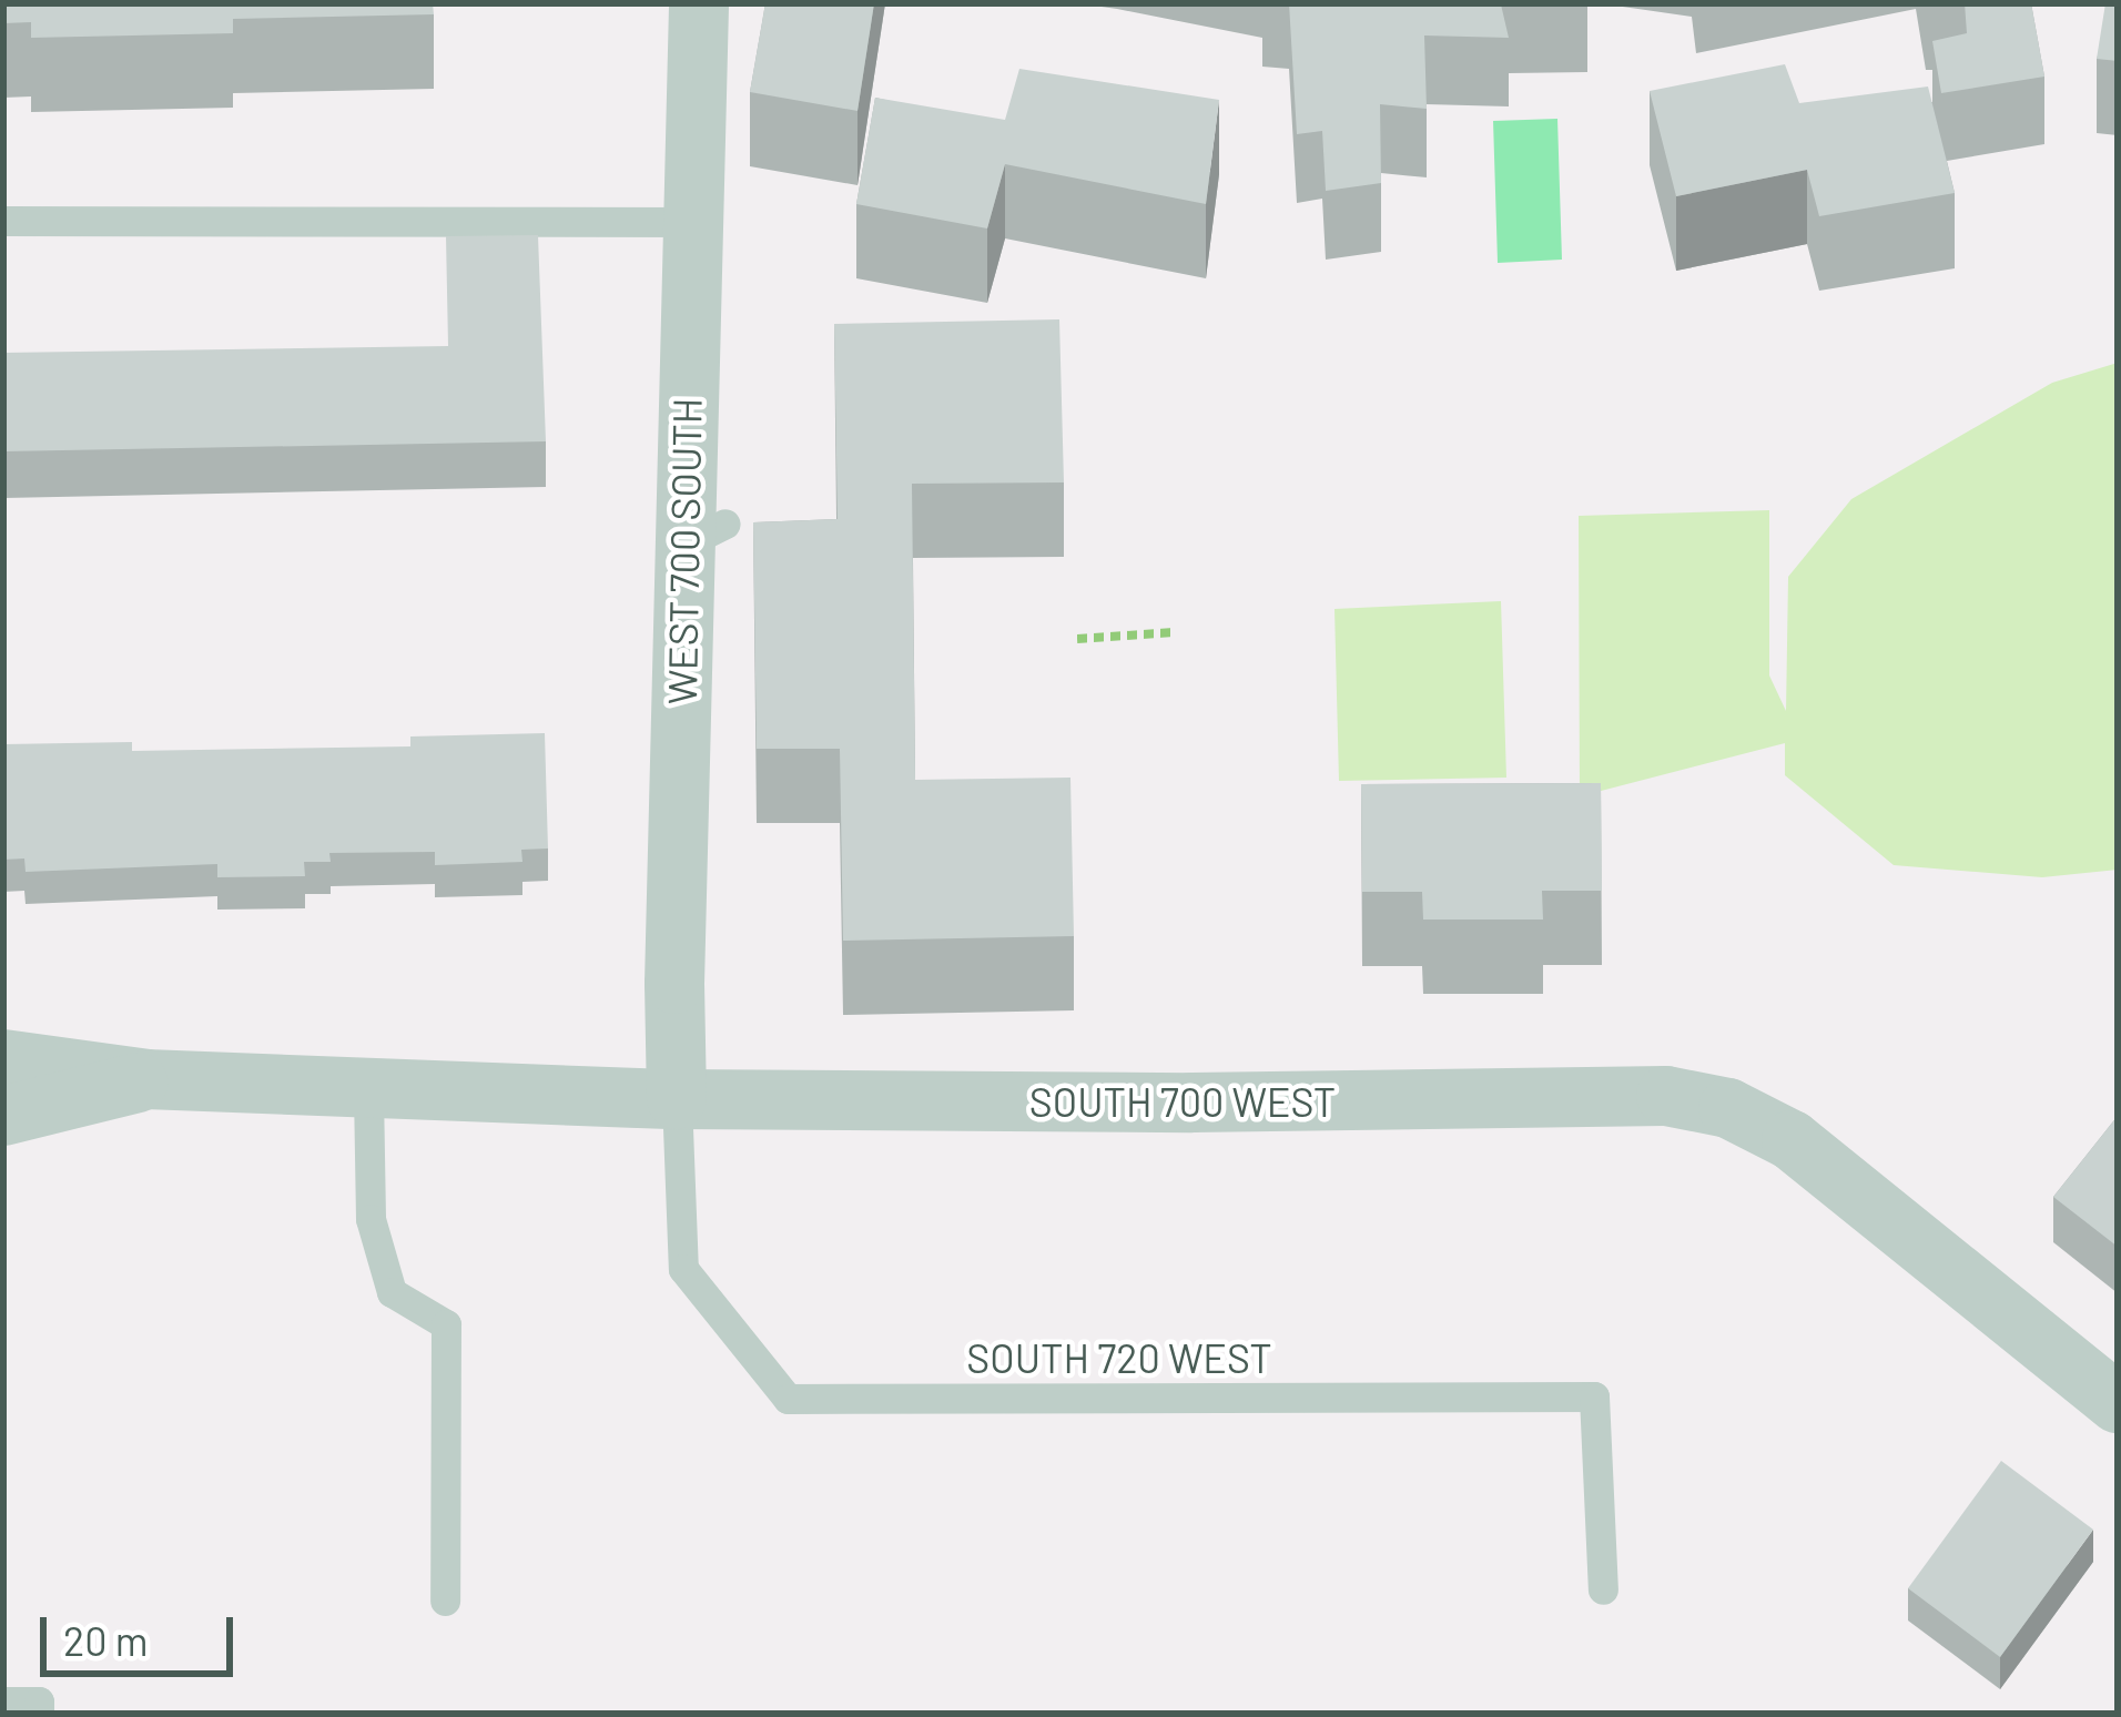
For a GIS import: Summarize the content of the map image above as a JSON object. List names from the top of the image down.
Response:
{
  "streets": {
    "street": ["WEST 700 SOUTH", "SOUTH 700 WEST"],
    "lane": ["SOUTH 720 WEST"]
  },
  "crossings": [
    ["WEST 700 SOUTH", "SOUTH 700 WEST"],
    ["WEST 700 SOUTH", "SOUTH 720 WEST"],
    ["SOUTH 700 WEST", "SOUTH 720 WEST"]
  ],
  "scale_bar": "20 m"
}
